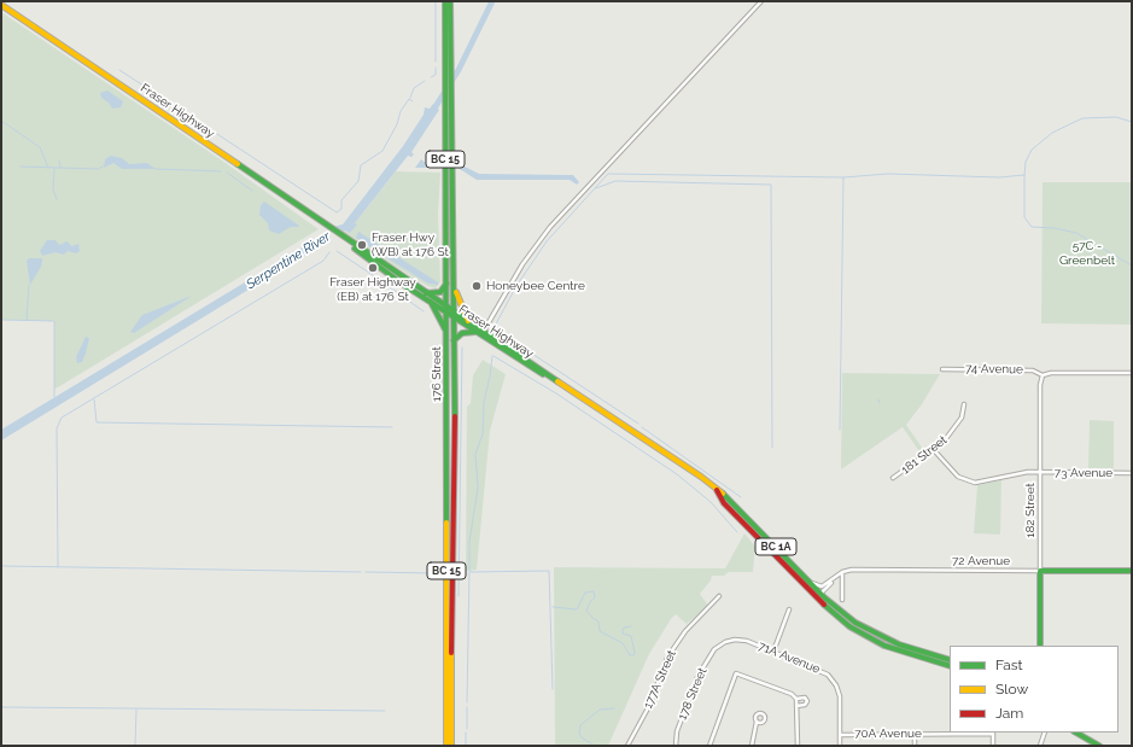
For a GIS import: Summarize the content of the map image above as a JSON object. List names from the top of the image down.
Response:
{
  "streets": {
    "main road": [
      "Fraser Highway",
      "BC 15",
      "176 Street",
      "182 Street",
      "BC 1A",
      "72 Avenue"
    ],
    "street": [
      "74 Avenue",
      "181 Street",
      "73 Avenue",
      "71A Avenue",
      "177A Street",
      "178 Street",
      "70A Avenue"
    ]
  },
  "crossings": [
    ["Fraser Highway", "176 Street"],
    ["BC 15", "176 Street"],
    ["74 Avenue", "182 Street"],
    ["181 Street", "73 Avenue"],
    ["73 Avenue", "182 Street"],
    ["182 Street", "72 Avenue"],
    ["71A Avenue", "178 Street"],
    ["71A Avenue", "70A Avenue"]
  ],
  "water": ["Serpentine River"],
  "parks": ["57C - Greenbelt"],
  "places": ["Fraser Hwy (WB) at 176 St", "Fraser Highway (EB) at 176 St", "Honeybee Centre"],
  "legend": ["Fast", "Slow", "Jam"]
}
